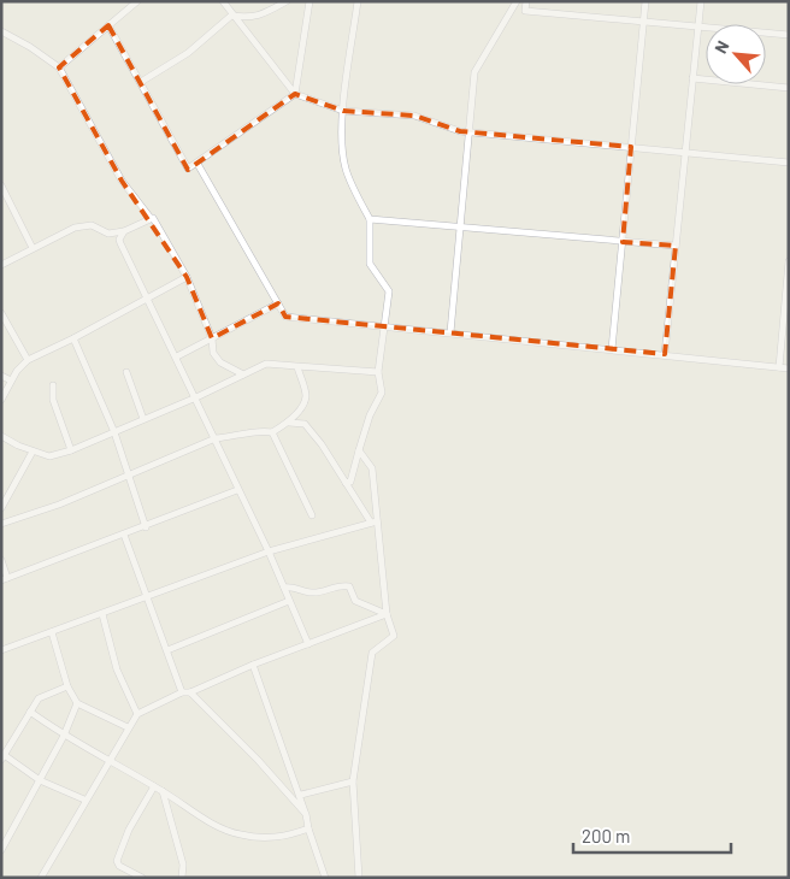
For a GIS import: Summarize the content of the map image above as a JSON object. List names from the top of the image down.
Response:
{
  "scale_bar": "200 m",
  "north": "top left"
}
